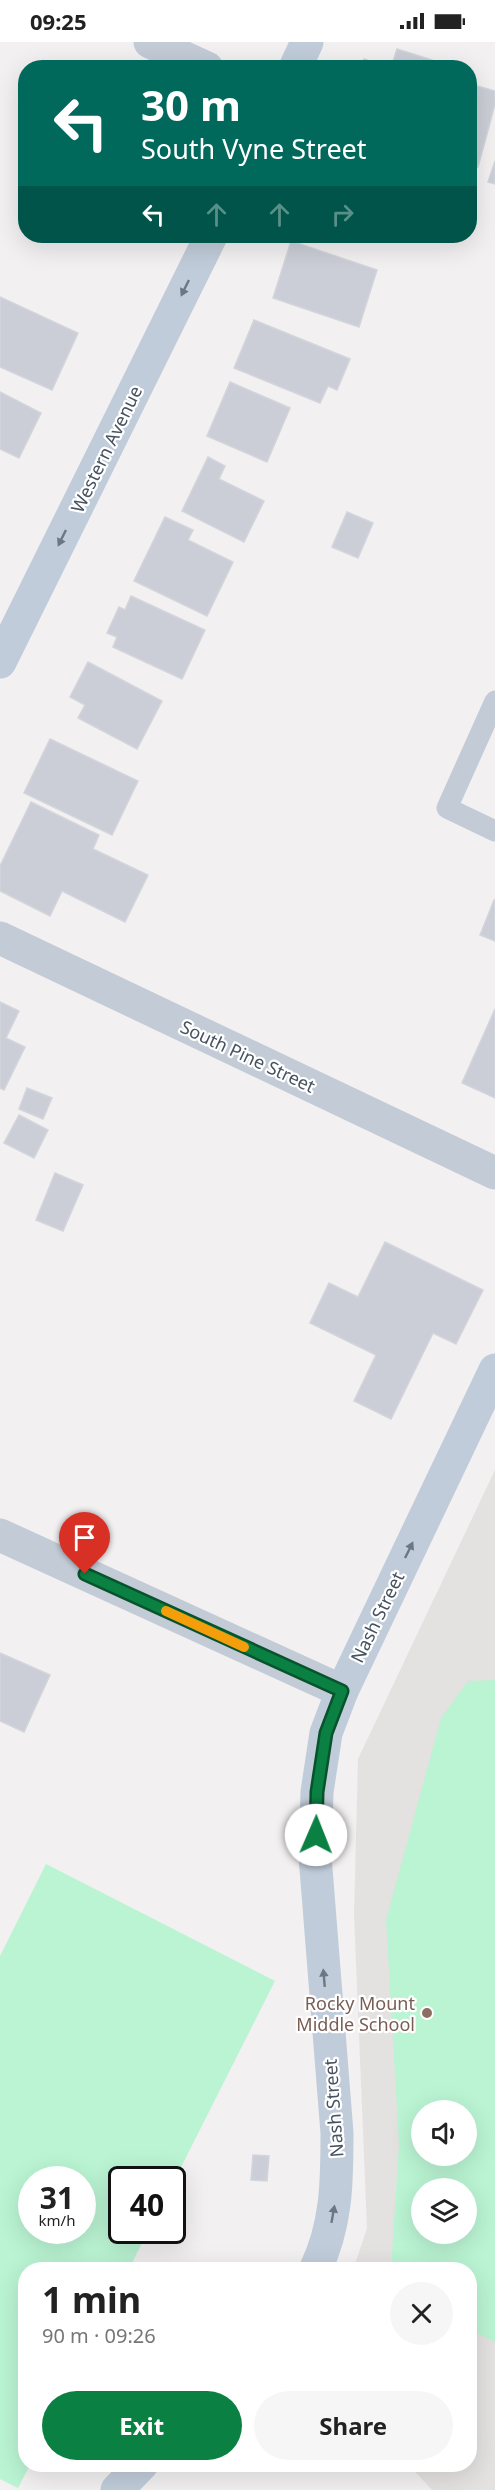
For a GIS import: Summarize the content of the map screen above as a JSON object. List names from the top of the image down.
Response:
{
  "streets": {
    "street": ["Western Avenue", "South Pine Street", "Nash Street"]
  },
  "one_way": ["Western Avenue", "Nash Street"],
  "places": ["Rocky Mount Middle School"],
  "page": {
    "status": "09:25",
    "turn": ["30 m", "South Vyne Street"],
    "speed": "31 km/h",
    "limit": "40",
    "heading": ["1 min", "90 m · 09:26"],
    "buttons": ["Exit", "Share"]
  }
}
